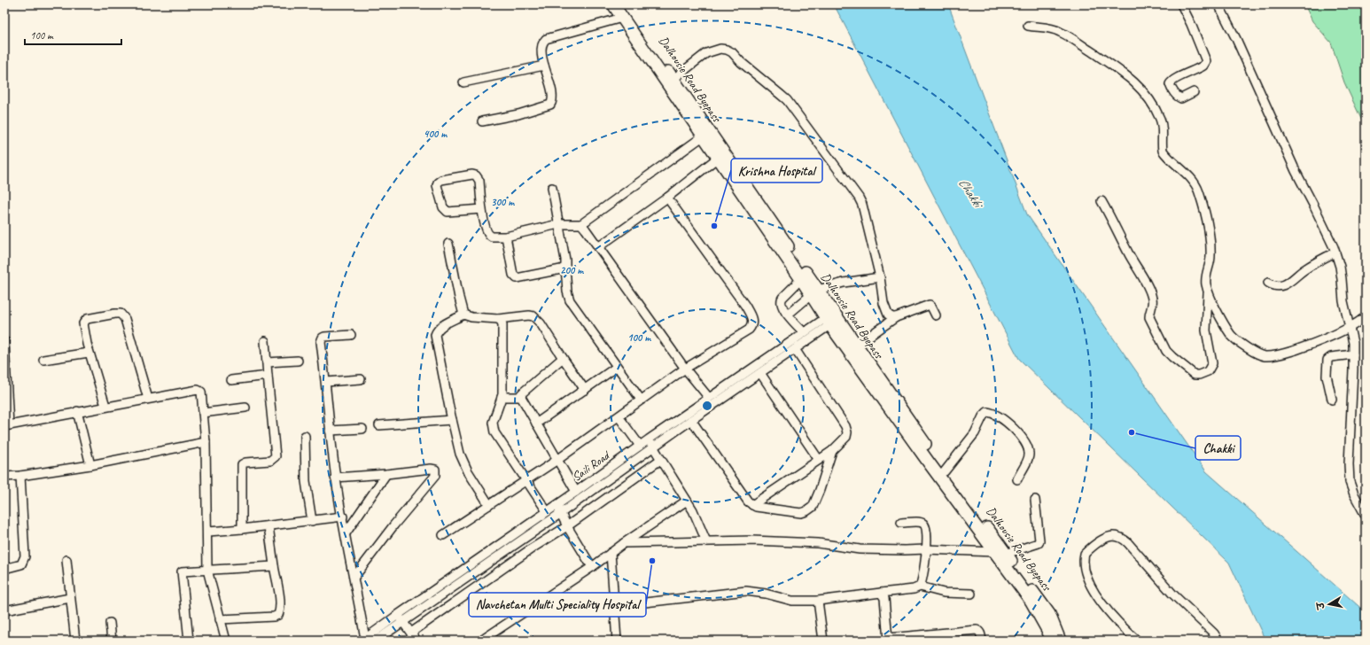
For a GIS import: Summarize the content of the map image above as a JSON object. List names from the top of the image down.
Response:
{
  "streets": {
    "highway": ["Dalhousie Road Byepass"],
    "street": ["Saili Road"]
  },
  "crossings": [
    ["Dalhousie Road Byepass", "Saili Road"]
  ],
  "water": ["Chakki"],
  "places": ["Krishna Hospital", "Chakki", "Navchetan Multi Speciality Hospital"],
  "scale_bar": "100 m",
  "north": "left",
  "rings": [
    "400 m",
    "300 m",
    "200 m",
    "100 m"
  ]
}
